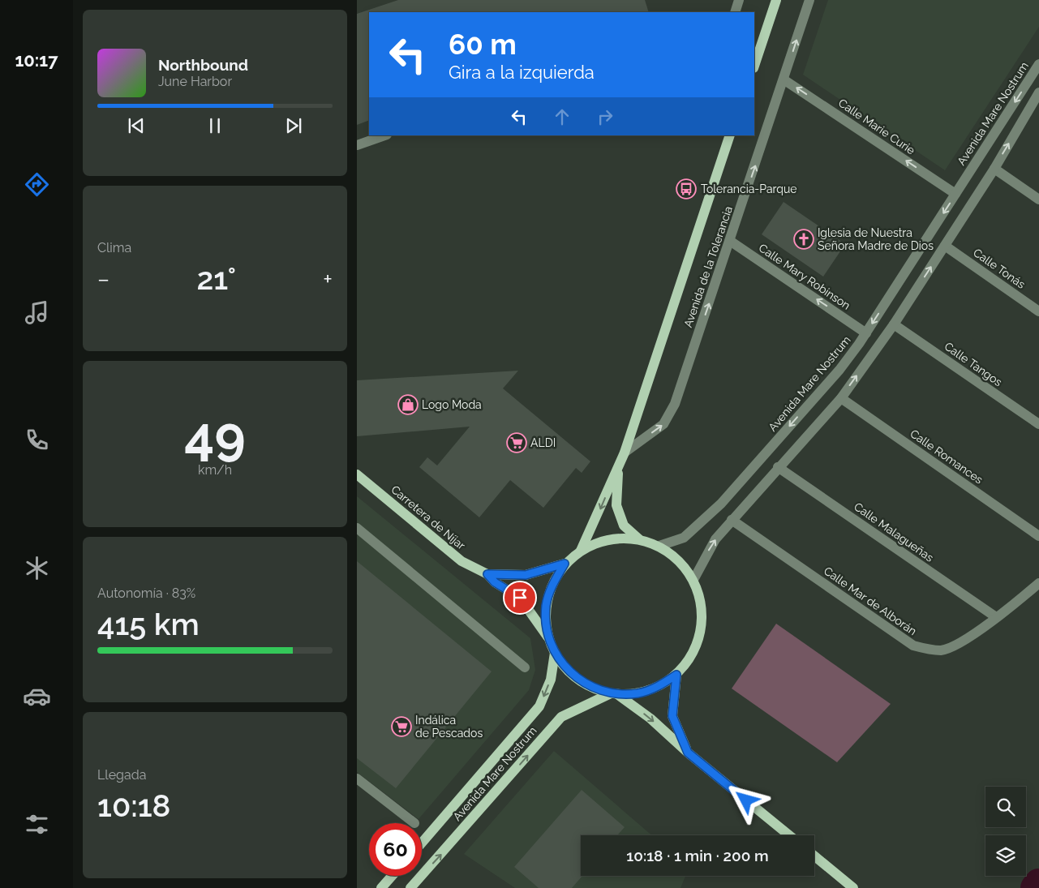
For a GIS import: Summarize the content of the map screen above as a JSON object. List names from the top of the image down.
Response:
{
  "streets": {
    "main road": ["Avenida Mare Nostrum", "Avenida de la Tolerancia", "Carretera de Níjar"],
    "street": [
      "Calle Marie Curie",
      "Calle Tonás",
      "Calle Mary Robinson",
      "Calle Tangos",
      "Calle Romances",
      "Calle Malagueñas",
      "Calle Mar de Alborán"
    ]
  },
  "crossings": [
    ["Avenida Mare Nostrum", "Calle Marie Curie"],
    ["Avenida Mare Nostrum", "Calle Mary Robinson"],
    ["Calle Marie Curie", "Avenida de la Tolerancia"],
    ["Avenida de la Tolerancia", "Calle Mary Robinson"],
    ["Calle Malagueñas", "Calle Mar de Alborán"]
  ],
  "one_way": ["Calle Marie Curie", "Calle Mary Robinson"],
  "places": {
    "bus stop": ["Tolerancia-Parque"],
    "church": ["Iglesia de Nuestra Señora Madre de Dios"],
    "shop": ["Logo Moda"],
    "supermarket": ["ALDI", "Indálica de Pescados"]
  },
  "page": {
    "tabs": "10:17",
    "turn": ["60 m", "Gira a la izquierda"],
    "song": ["Northbound", "June Harbor"],
    "tile": [
      "Clima",
      ["49", "km/h"],
      ["Autonomía · 83%", "415 km"],
      ["Llegada", "10:18"]
    ],
    "heat": ["−", "21°", "+"],
    "limit": "60",
    "trip": "10:18 · 1 min · 200 m"
  }
}
